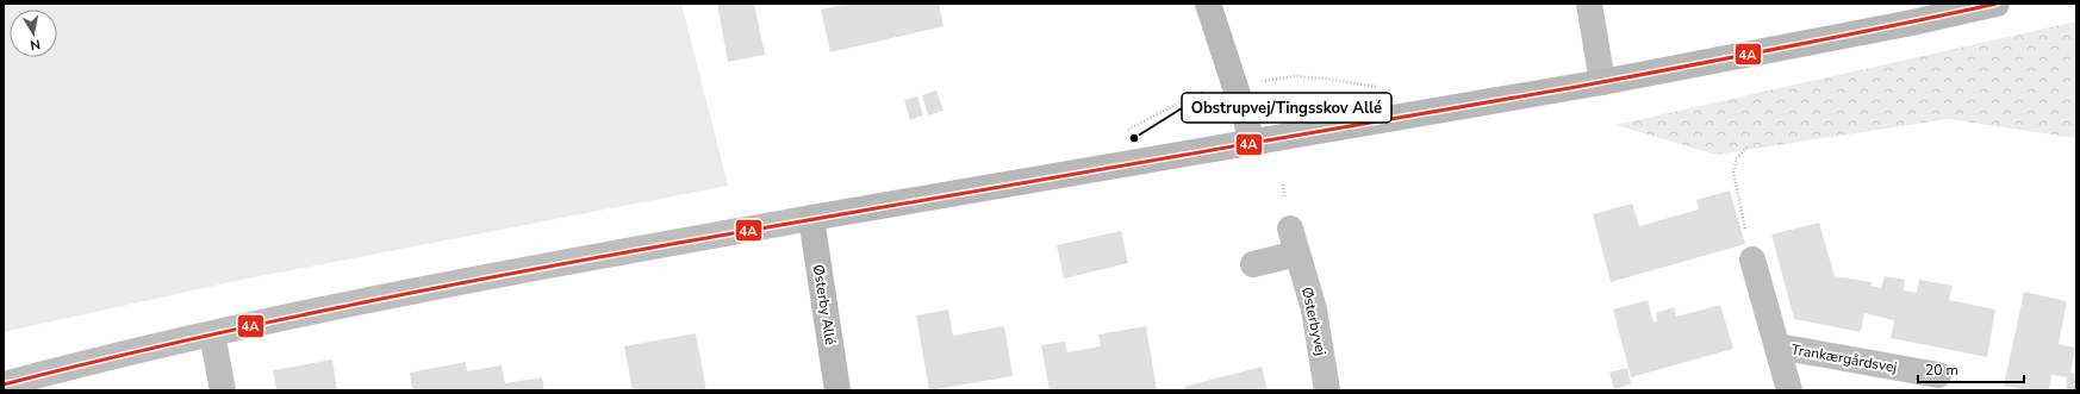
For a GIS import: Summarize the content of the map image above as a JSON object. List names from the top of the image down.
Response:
{
  "streets": {
    "street": ["Østerby Allé", "Østerbyvej", "Trankærgårdsvej"]
  },
  "places": ["Obstrupvej/Tingsskov Allé"],
  "lines": ["transit line 4A"],
  "scale_bar": "20 m",
  "north": "bottom"
}
